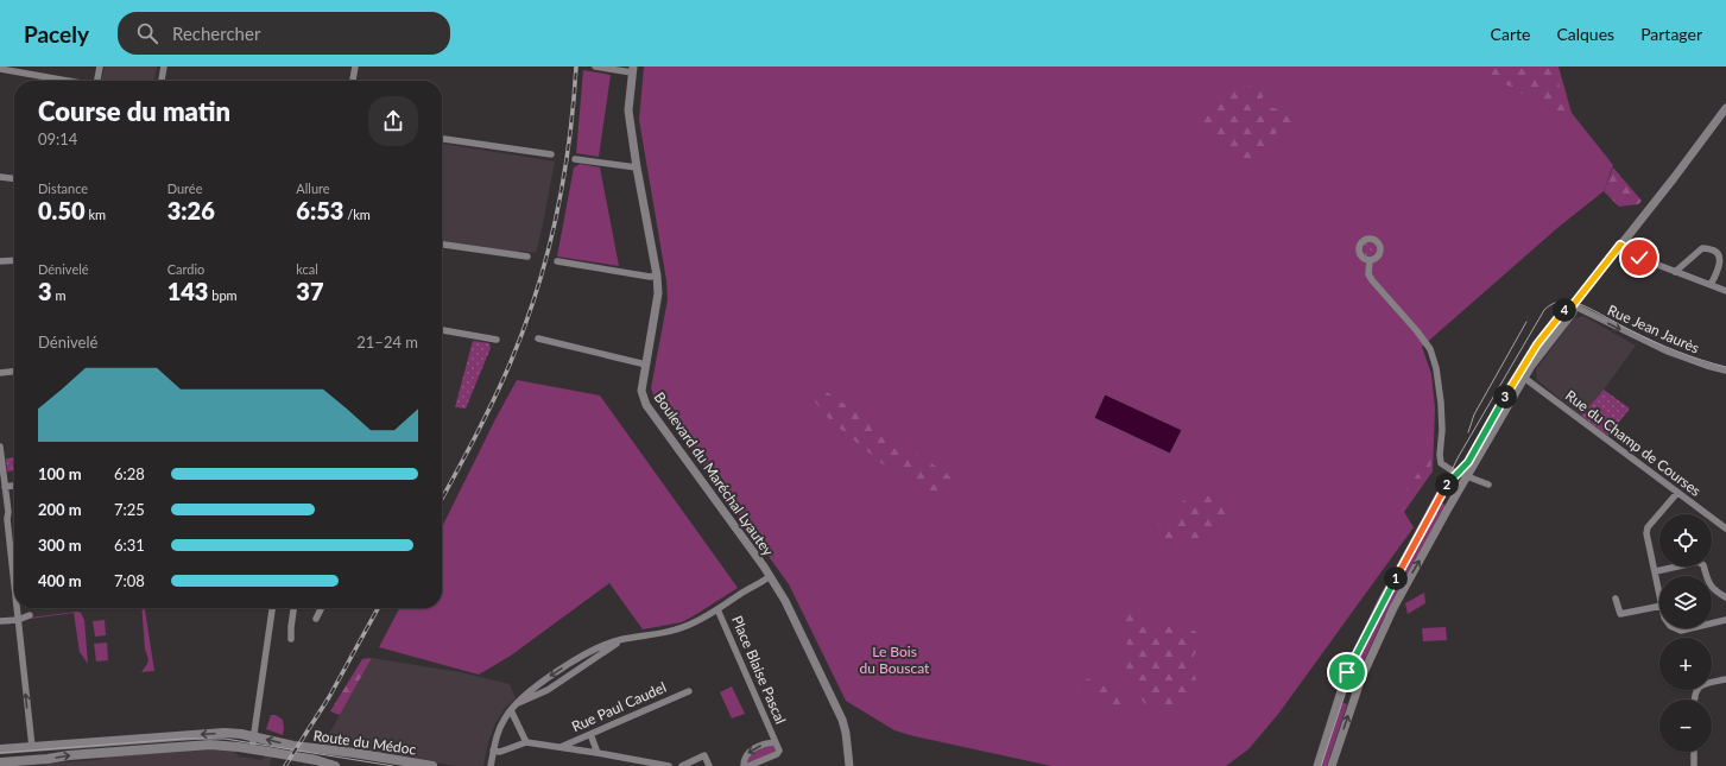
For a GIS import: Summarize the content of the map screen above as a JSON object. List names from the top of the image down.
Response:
{
  "streets": {
    "main road": ["Route du Médoc"],
    "street": [
      "Rue Jean Jaurès",
      "Rue du Champ de Courses",
      "Boulevard du Maréchal Lyautey",
      "Place Blaise Pascal",
      "Rue Paul Caudel"
    ]
  },
  "one_way": ["Rue Jean Jaurès"],
  "parks": ["Le Bois du Bouscat"],
  "page": {
    "header": "Pacely",
    "search": "Rechercher",
    "nav": ["Carte", "Calques", "Partager"],
    "heading": ["Course du matin", "09:14"],
    "stats": [
      ["Distance", "0.50 km"],
      ["Durée", "3:26"],
      ["Allure", "6:53 /km"],
      ["Dénivelé", "3 m"],
      ["Cardio", "143 bpm"],
      ["kcal", "37"]
    ],
    "pins": [
      "4",
      "3",
      "2",
      "1"
    ],
    "chart": ["Dénivelé", "21–24 m"],
    "list": [
      {
        "name": "100 m",
        "note": "6:28"
      },
      {
        "name": "200 m",
        "note": "7:25"
      },
      {
        "name": "300 m",
        "note": "6:31"
      },
      {
        "name": "400 m",
        "note": "7:08"
      }
    ],
    "map_buttons": ["+", "−"]
  }
}
